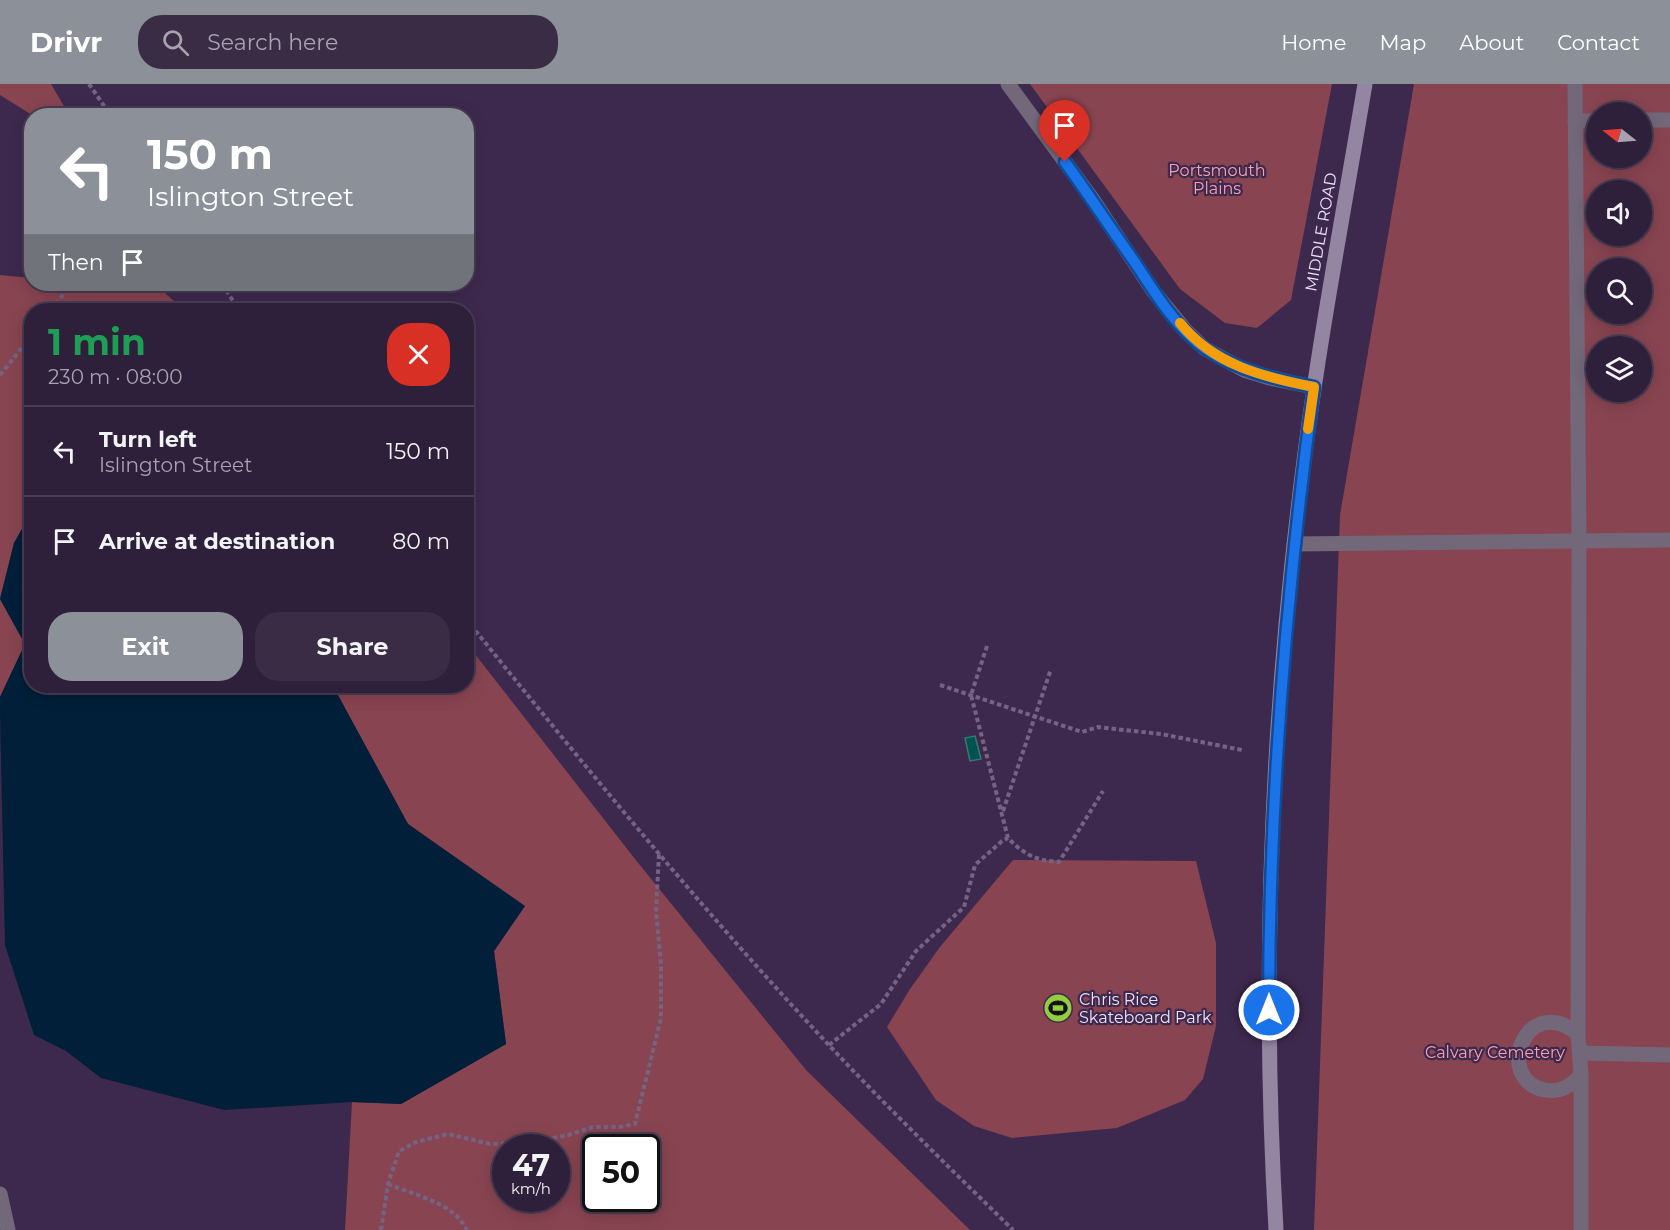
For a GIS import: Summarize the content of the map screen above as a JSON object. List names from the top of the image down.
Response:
{
  "streets": {
    "main road": ["MIDDLE ROAD"]
  },
  "parks": ["Portsmouth Plains", "Calvary Cemetery"],
  "places": {
    "sports": ["Chris Rice Skateboard Park"]
  },
  "north": "left",
  "page": {
    "header": "Drivr",
    "search": "Search here",
    "nav": [
      "Home",
      "Map",
      "About",
      "Contact"
    ],
    "turn": ["150 m", "Islington Street"],
    "then": "Then",
    "heading": ["1 min", "230 m · 08:00"],
    "list": [
      {
        "name": "Turn left",
        "note": "Islington Street",
        "value": "150 m"
      },
      {
        "name": "Arrive at destination",
        "value": "80 m"
      }
    ],
    "buttons": ["Exit", "Share"],
    "speed": "47 km/h",
    "limit": "50"
  }
}
